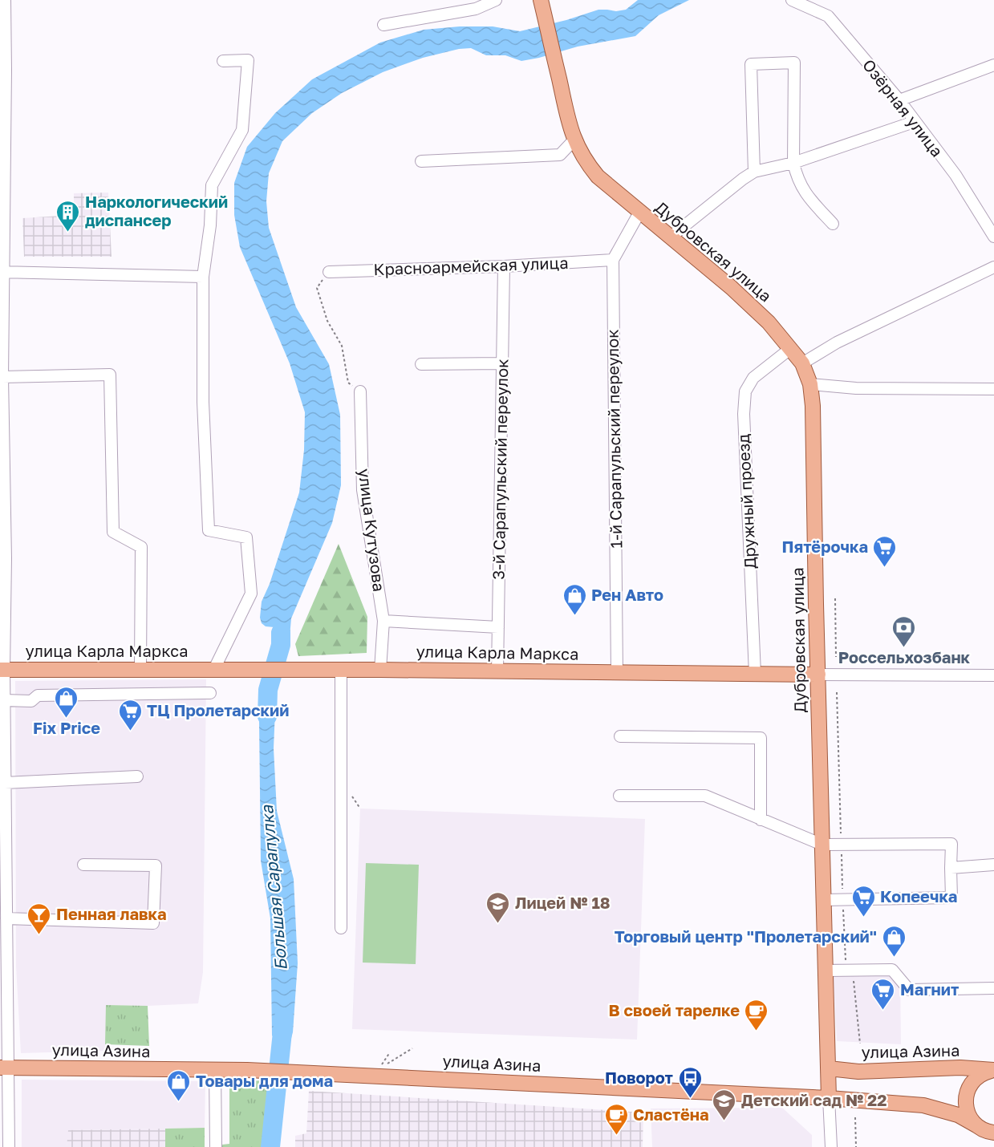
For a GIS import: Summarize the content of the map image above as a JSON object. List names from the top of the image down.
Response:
{
  "streets": {
    "main road": ["Дубровская улица", "улица Карла Маркса", "улица Азина"],
    "street": [
      "Озёрная улица",
      "Красноармейская улица",
      "1-й Сарапульский переулок",
      "3-й Сарапульский переулок",
      "Дружный проезд",
      "улица Кутузова"
    ]
  },
  "crossings": [
    ["Дубровская улица", "1-й Сарапульский переулок"],
    ["Дубровская улица", "Дружный проезд"],
    ["Дубровская улица", "улица Карла Маркса"],
    ["Дубровская улица", "улица Азина"],
    ["Красноармейская улица", "1-й Сарапульский переулок"],
    ["Красноармейская улица", "3-й Сарапульский переулок"],
    ["1-й Сарапульский переулок", "улица Карла Маркса"],
    ["3-й Сарапульский переулок", "улица Карла Маркса"],
    ["Дружный проезд", "улица Карла Маркса"],
    ["улица Кутузова", "улица Карла Маркса"]
  ],
  "water": ["Большая Сарапулка"],
  "places": {
    "building": ["Наркологический диспансер"],
    "supermarket": [
      "Пятёрочка",
      "ТЦ Пролетарский",
      "Копеечка",
      "Магнит"
    ],
    "shop": [
      "Рен Авто",
      "Fix Price",
      "Торговый центр \"Пролетарский\"",
      "Товары для дома"
    ],
    "bank": ["Россельхозбанк"],
    "school or university": ["Лицей № 18", "Детский сад № 22"],
    "bar": ["Пенная лавка"],
    "cafe": ["В своей тарелке", "Сластёна"],
    "bus stop": ["Поворот"]
  }
}
